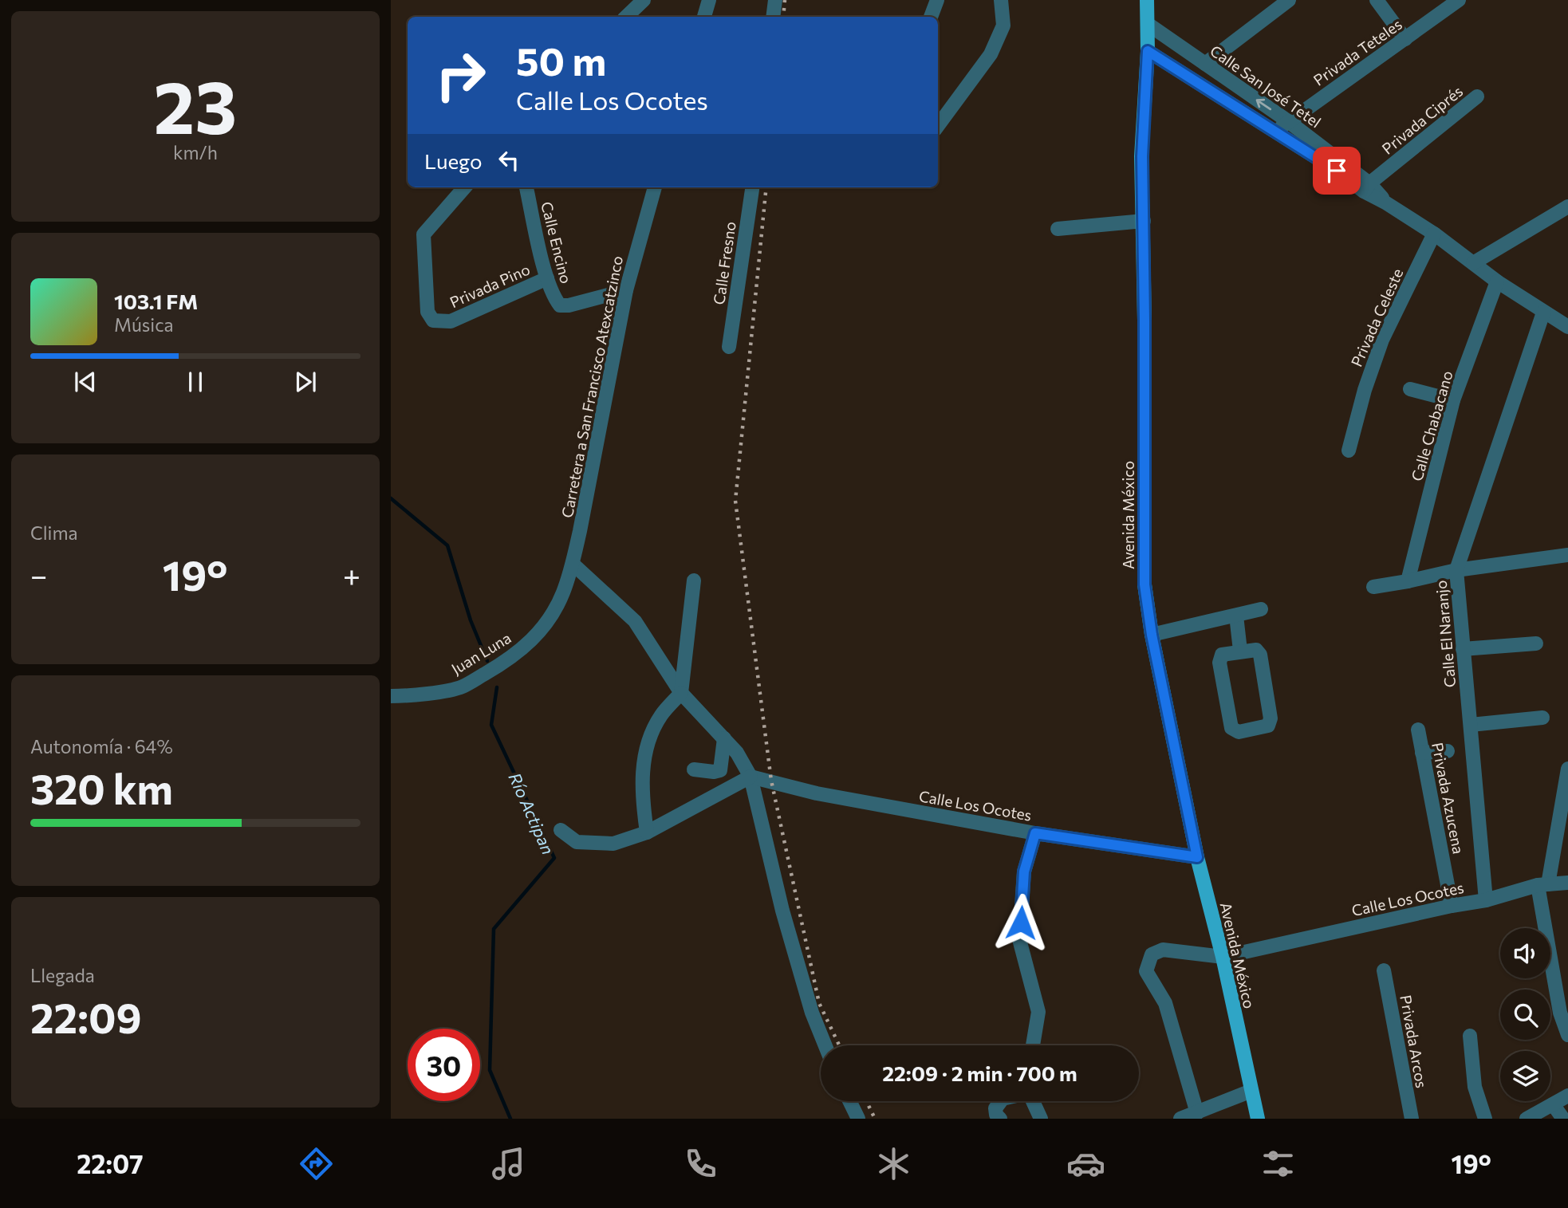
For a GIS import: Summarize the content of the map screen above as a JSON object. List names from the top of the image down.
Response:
{
  "streets": {
    "main road": ["Avenida México"],
    "street": [
      "Privada Teteles",
      "Calle San José Tetel",
      "Privada Ciprés",
      "Calle Encino",
      "Calle Fresno",
      "Privada Pino",
      "Privada Celeste",
      "Carretera a San Francisco Atexcatzinco",
      "Calle Chabacano",
      "Calle El Naranjo",
      "Juan Luna",
      "Privada Azucena",
      "Calle Los Ocotes",
      "Privada Arcos"
    ]
  },
  "crossings": [
    ["Privada Teteles", "Calle San José Tetel"],
    ["Calle San José Tetel", "Privada Ciprés"],
    ["Calle San José Tetel", "Privada Celeste"],
    ["Calle San José Tetel", "Calle Chabacano"],
    ["Calle San José Tetel", "Avenida México"],
    ["Calle San José Tetel", "Calle El Naranjo"],
    ["Calle Encino", "Privada Pino"],
    ["Calle Encino", "Carretera a San Francisco Atexcatzinco"],
    ["Carretera a San Francisco Atexcatzinco", "Juan Luna"],
    ["Avenida México", "Calle Los Ocotes"],
    ["Calle El Naranjo", "Calle Los Ocotes"],
    ["Privada Azucena", "Calle Los Ocotes"]
  ],
  "water": ["Río Actipan"],
  "page": {
    "tile": [
      ["23", "km/h"],
      "Clima",
      ["Autonomía · 64%", "320 km"],
      ["Llegada", "22:09"]
    ],
    "turn": ["50 m", "Calle Los Ocotes"],
    "then": "Luego",
    "song": ["103.1 FM", "Música"],
    "heat": ["−", "19°", "+"],
    "limit": "30",
    "trip": "22:09 · 2 min · 700 m",
    "tabs": ["22:07", "19°"]
  }
}
